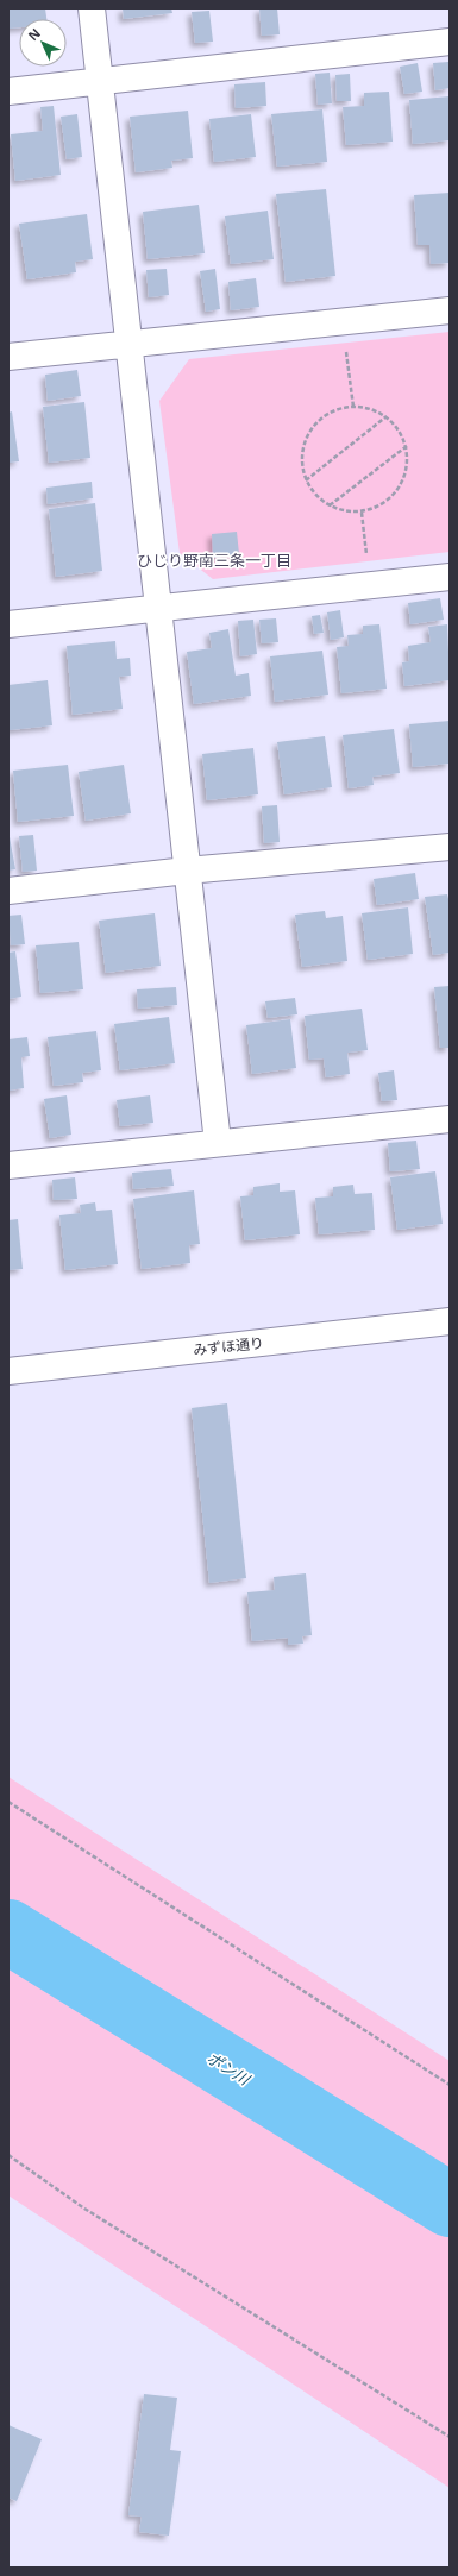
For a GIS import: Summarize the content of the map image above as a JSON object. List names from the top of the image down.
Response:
{
  "streets": {
    "street": ["みずほ通り"]
  },
  "districts": ["ひじり野南三条一丁目"],
  "water": ["ポン川"],
  "north": "top left"
}
